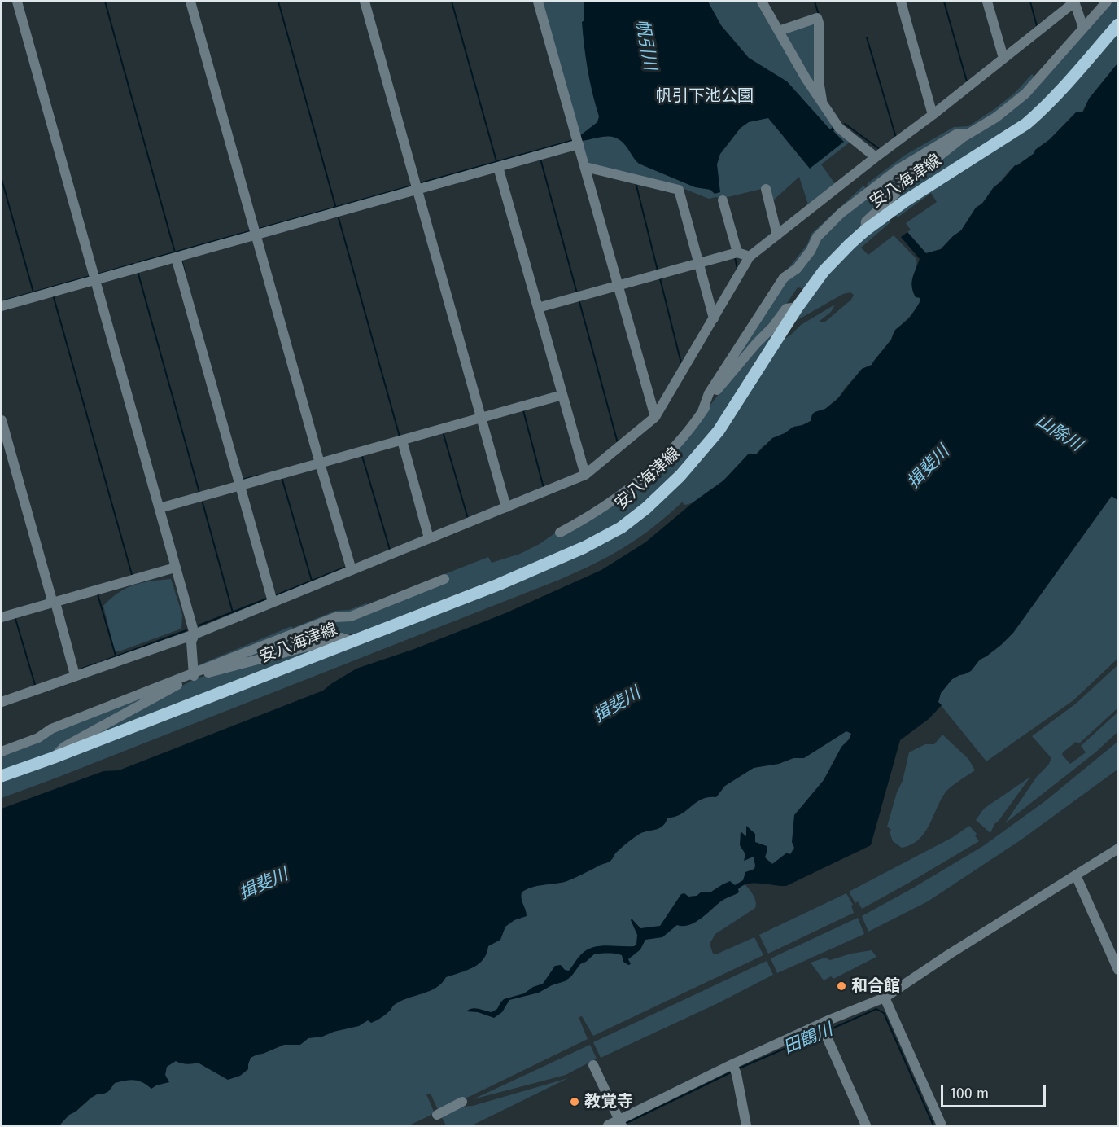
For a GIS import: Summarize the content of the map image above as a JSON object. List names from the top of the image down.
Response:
{
  "streets": {
    "main road": ["安八海津線"]
  },
  "water": [
    "帆引川",
    "山除川",
    "揖斐川",
    "田鶴川"
  ],
  "parks": ["帆引下池公園"],
  "places": ["和合館", "教覚寺"],
  "scale_bar": "100 m"
}
